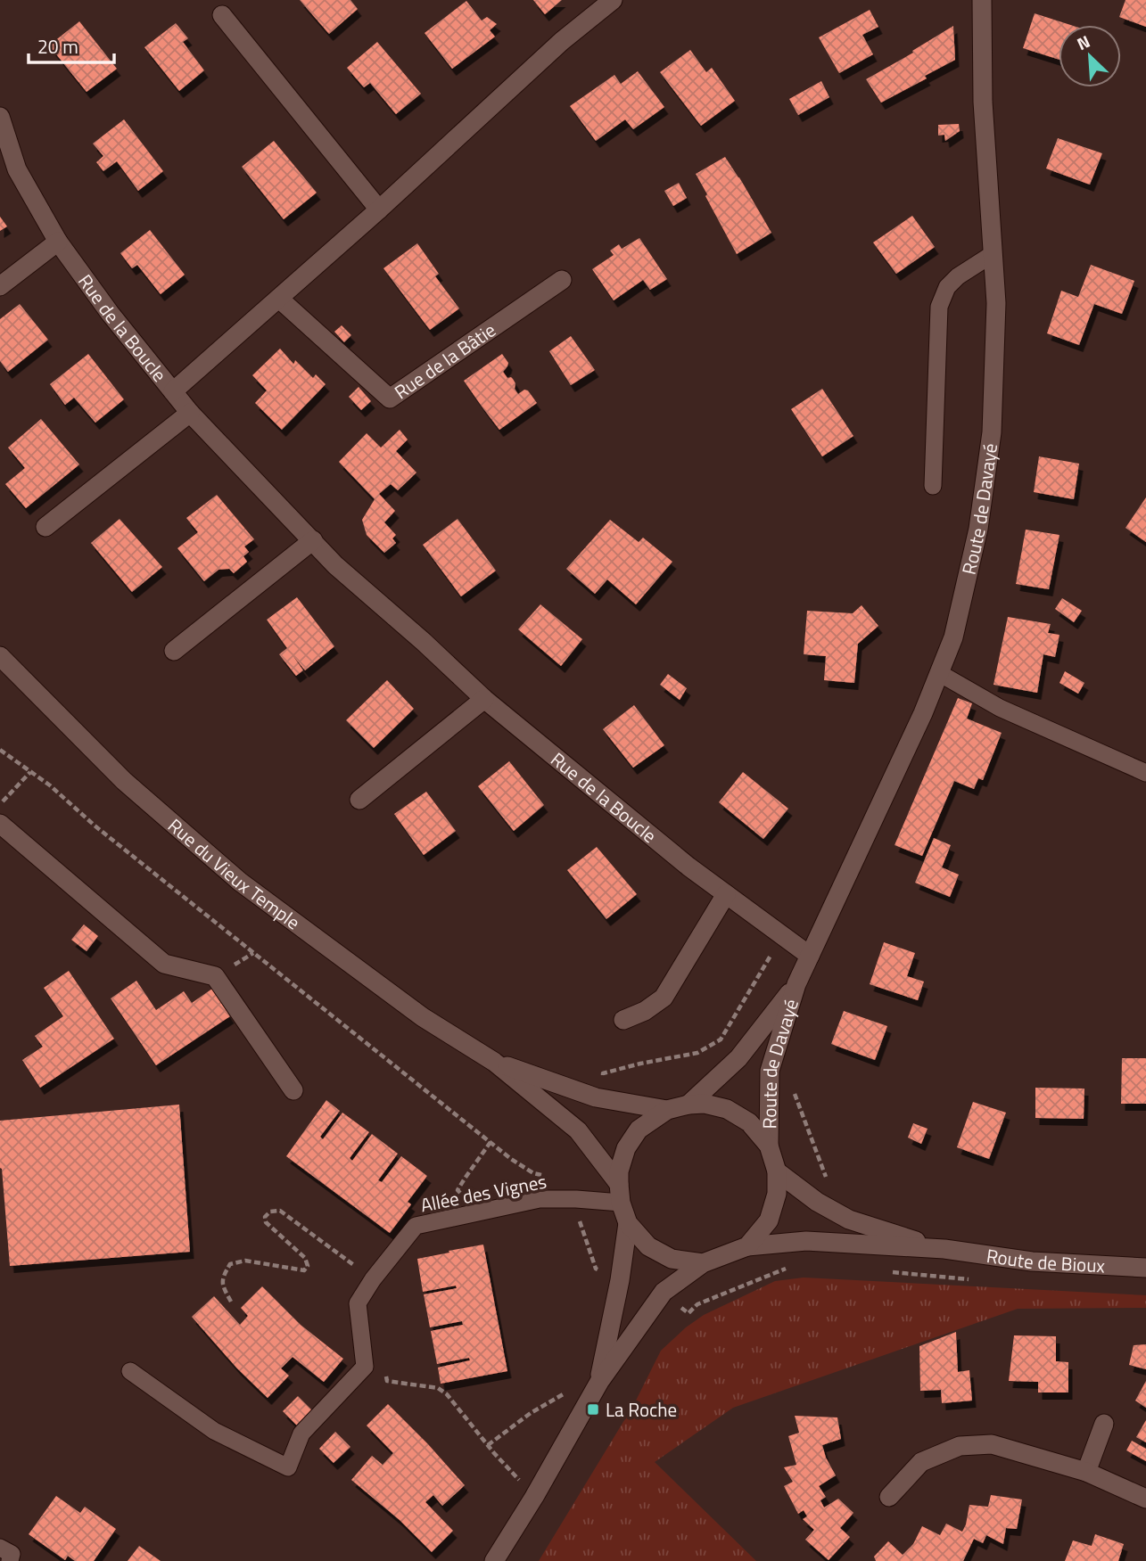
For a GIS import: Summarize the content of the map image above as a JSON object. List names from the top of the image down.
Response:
{
  "streets": {
    "street": [
      "Rue de la Boucle",
      "Rue de la Bâtie",
      "Route de Davayé",
      "Rue du Vieux Temple",
      "Route de Bioux"
    ],
    "lane": ["Allée des Vignes"]
  },
  "crossings": [
    ["Rue de la Boucle", "Route de Davayé"],
    ["Route de Davayé", "Rue du Vieux Temple"],
    ["Route de Davayé", "Allée des Vignes"],
    ["Route de Davayé", "Route de Bioux"],
    ["Rue du Vieux Temple", "Allée des Vignes"],
    ["Rue du Vieux Temple", "Route de Bioux"],
    ["Allée des Vignes", "Route de Bioux"]
  ],
  "places": {
    "transit": ["La Roche"]
  },
  "scale_bar": "20 m",
  "north": "top left"
}
